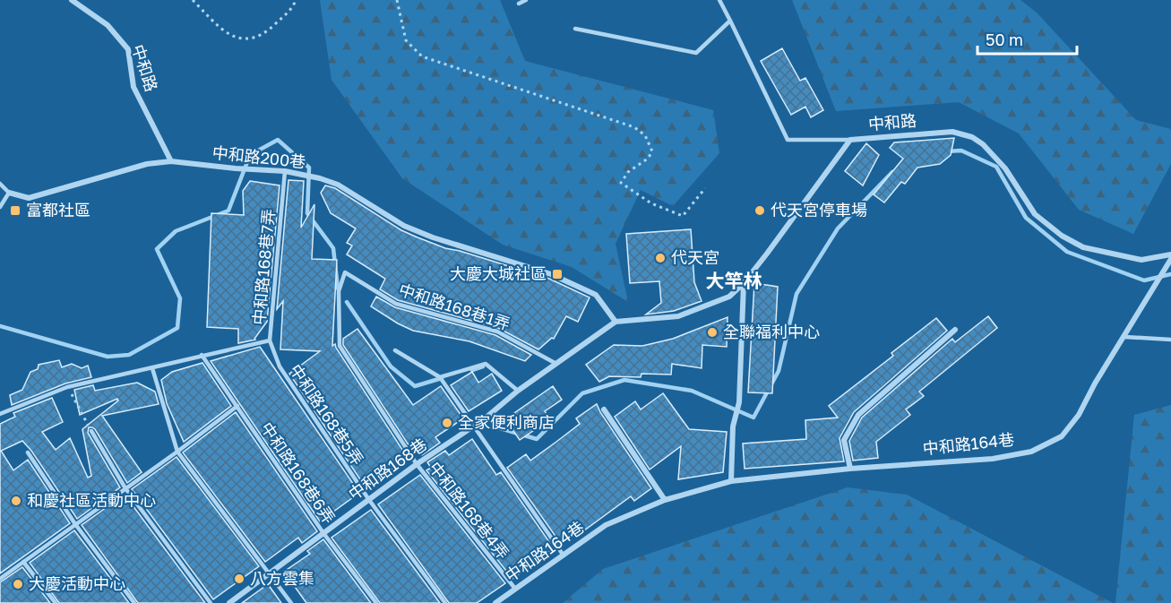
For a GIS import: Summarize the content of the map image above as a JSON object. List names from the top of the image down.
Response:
{
  "streets": {
    "street": [
      "中和路",
      "中和路200巷",
      "中和路164巷",
      "中和路168巷"
    ],
    "lane": [
      "中和路168巷7弄",
      "中和路168巷1弄",
      "中和路168巷5弄",
      "中和路168巷6弄",
      "中和路168巷4弄"
    ]
  },
  "crossings": [
    ["中和路", "中和路200巷"],
    ["中和路", "中和路168巷"],
    ["中和路200巷", "中和路168巷7弄"],
    ["中和路200巷", "中和路168巷"],
    ["中和路168巷7弄", "中和路168巷5弄"],
    ["中和路168巷7弄", "中和路168巷6弄"],
    ["中和路168巷1弄", "中和路168巷"],
    ["中和路168巷1弄", "中和路168巷4弄"],
    ["中和路168巷5弄", "中和路168巷"],
    ["中和路164巷", "中和路168巷4弄"],
    ["中和路168巷", "中和路168巷6弄"],
    ["中和路168巷", "中和路168巷4弄"]
  ],
  "districts": ["大竿林"],
  "places": {
    "transit": ["富都社區", "大慶大城社區"],
    "other": [
      "代天宮停車場",
      "代天宮",
      "全聯福利中心",
      "全家便利商店",
      "和慶社區活動中心",
      "八方雲集",
      "大慶活動中心"
    ]
  },
  "scale_bar": "50 m"
}
